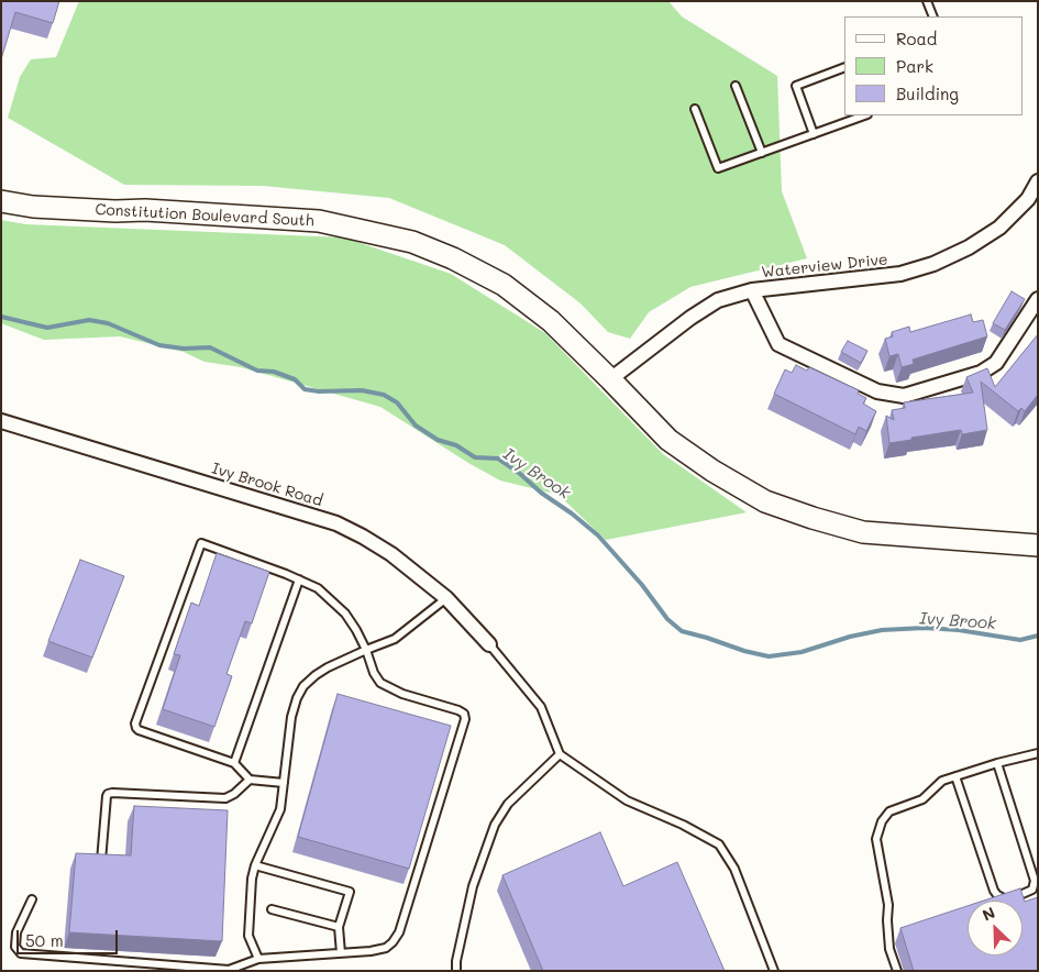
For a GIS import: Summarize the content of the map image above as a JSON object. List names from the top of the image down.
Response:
{
  "streets": {
    "main road": ["Constitution Boulevard South"],
    "street": ["Waterview Drive", "Ivy Brook Road"]
  },
  "crossings": [
    ["Constitution Boulevard South", "Waterview Drive"]
  ],
  "water": ["Ivy Brook"],
  "legend": ["Road", "Park", "Building"],
  "scale_bar": "50 m",
  "north": "top left"
}
